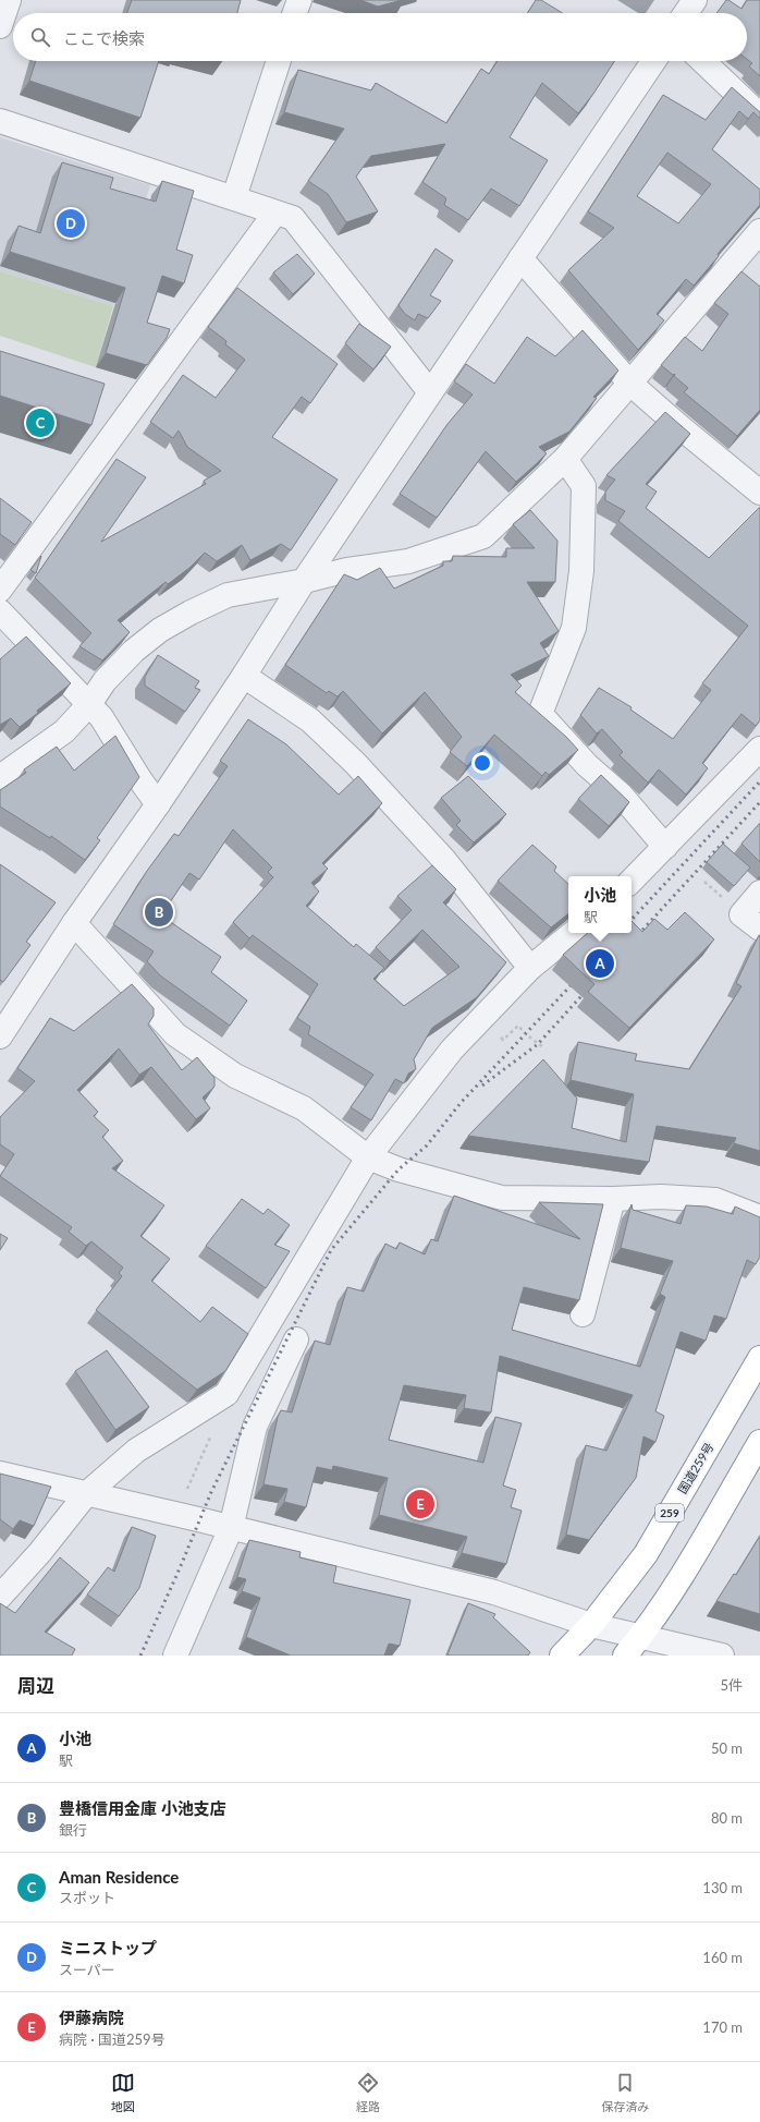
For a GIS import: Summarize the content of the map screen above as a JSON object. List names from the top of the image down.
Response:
{
  "streets": {
    "highway": ["国道259号", "259"]
  },
  "page": {
    "search": "ここで検索",
    "pins": [
      "D",
      "C",
      "B",
      "A",
      "E"
    ],
    "popup": ["小池", "駅"],
    "heading": ["周辺", "5件"],
    "list": [
      {
        "mark": "A",
        "name": "小池",
        "note": "駅",
        "value": "50 m"
      },
      {
        "mark": "B",
        "name": "豊橋信用金庫 小池支店",
        "note": "銀行",
        "value": "80 m"
      },
      {
        "mark": "C",
        "name": "Aman Residence",
        "note": "スポット",
        "value": "130 m"
      },
      {
        "mark": "D",
        "name": "ミニストップ",
        "note": "スーパー",
        "value": "160 m"
      },
      {
        "mark": "E",
        "name": "伊藤病院",
        "note": "病院 · 国道259号",
        "value": "170 m"
      }
    ],
    "nav": ["地図", "経路", "保存済み"]
  }
}
